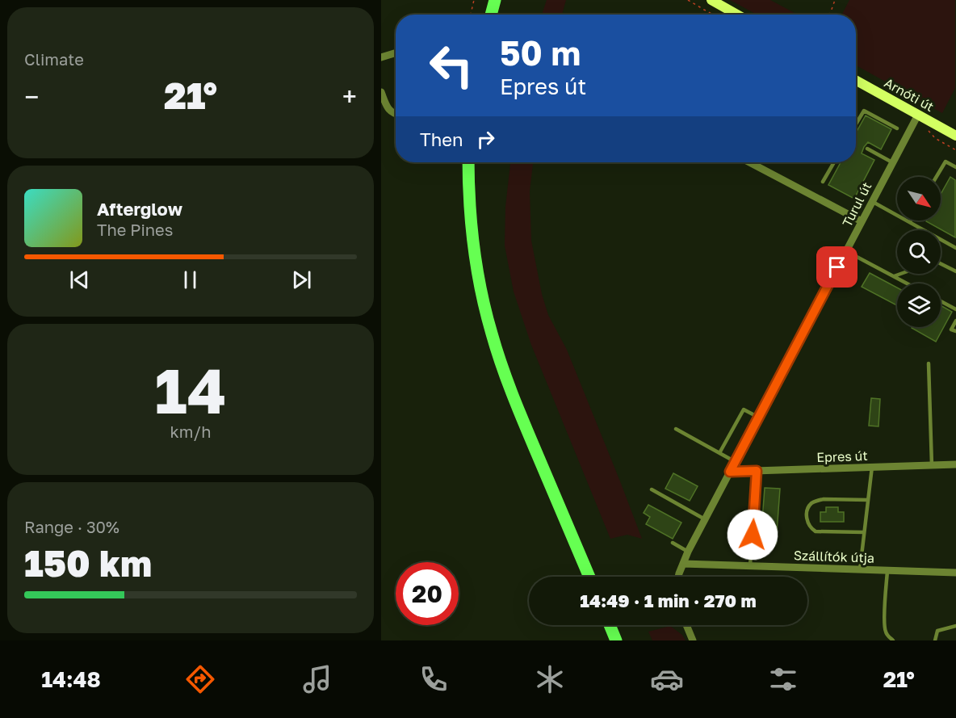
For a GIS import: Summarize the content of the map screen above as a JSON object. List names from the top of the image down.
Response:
{
  "streets": {
    "main road": ["Arnóti út"],
    "street": ["Turul út", "Epres út", "Szállítók útja"]
  },
  "crossings": [
    ["Arnóti út", "Turul út"],
    ["Turul út", "Epres út"],
    ["Turul út", "Szállítók útja"]
  ],
  "north": "bottom right",
  "page": {
    "tile": [
      "Climate",
      ["14", "km/h"],
      ["Range · 30%", "150 km"]
    ],
    "turn": ["50 m", "Epres út"],
    "heat": ["−", "21°", "+"],
    "then": "Then",
    "song": ["Afterglow", "The Pines"],
    "limit": "20",
    "trip": "14:49 · 1 min · 270 m",
    "tabs": ["14:48", "21°"]
  }
}
